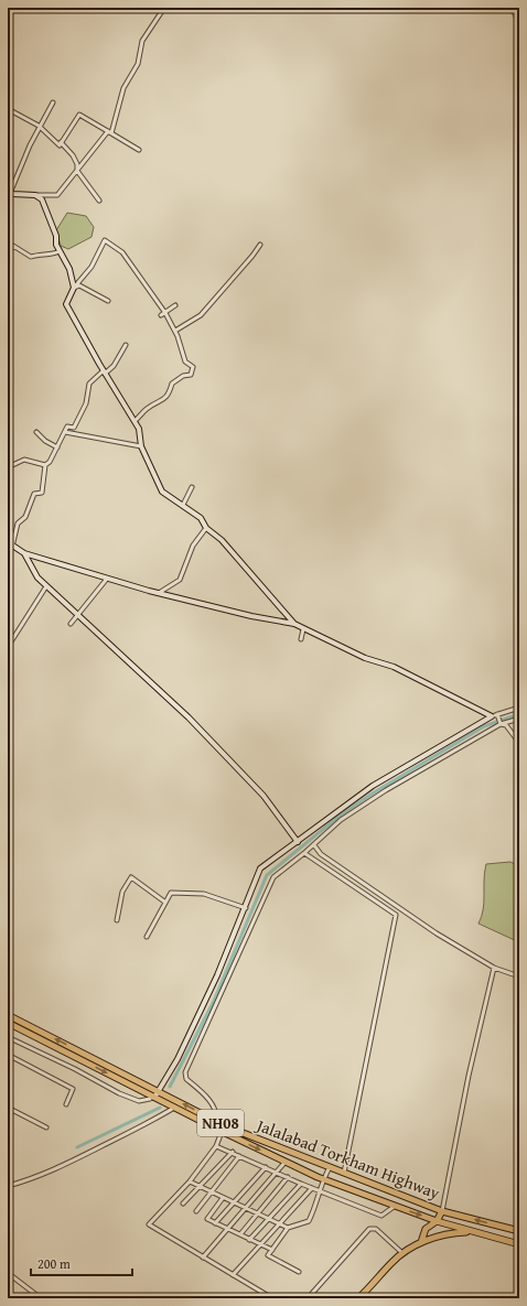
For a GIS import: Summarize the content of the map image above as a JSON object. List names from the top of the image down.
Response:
{
  "streets": {
    "highway": ["NH08", "Jalalabad Torkham Highway"]
  },
  "crossings": [
    ["NH08", "Jalalabad Torkham Highway"]
  ],
  "scale_bar": "200 m"
}
